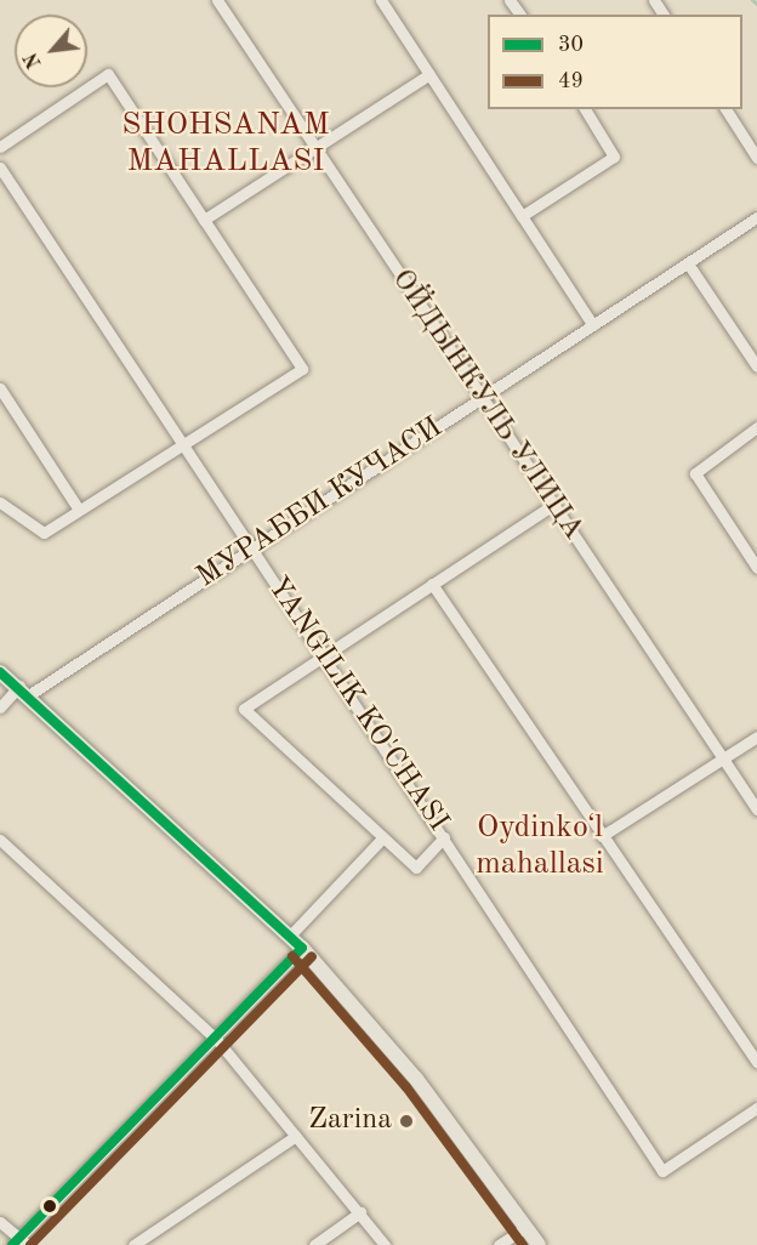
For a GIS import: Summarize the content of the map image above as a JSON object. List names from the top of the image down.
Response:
{
  "streets": {
    "street": ["ОЙДЫНКУЛЬ УЛИЦА", "МУРАББИ КУЧАСИ", "YANGILIK KO'CHASI"]
  },
  "crossings": [
    ["ОЙДЫНКУЛЬ УЛИЦА", "МУРАББИ КУЧАСИ"],
    ["МУРАББИ КУЧАСИ", "YANGILIK KO'CHASI"]
  ],
  "districts": ["SHOHSANAM MAHALLASI", "Oydinkoʻl mahallasi"],
  "places": ["Zarina"],
  "lines": ["transit line 30", "transit line 49"],
  "legend": ["30", "49"],
  "north": "bottom left"
}
